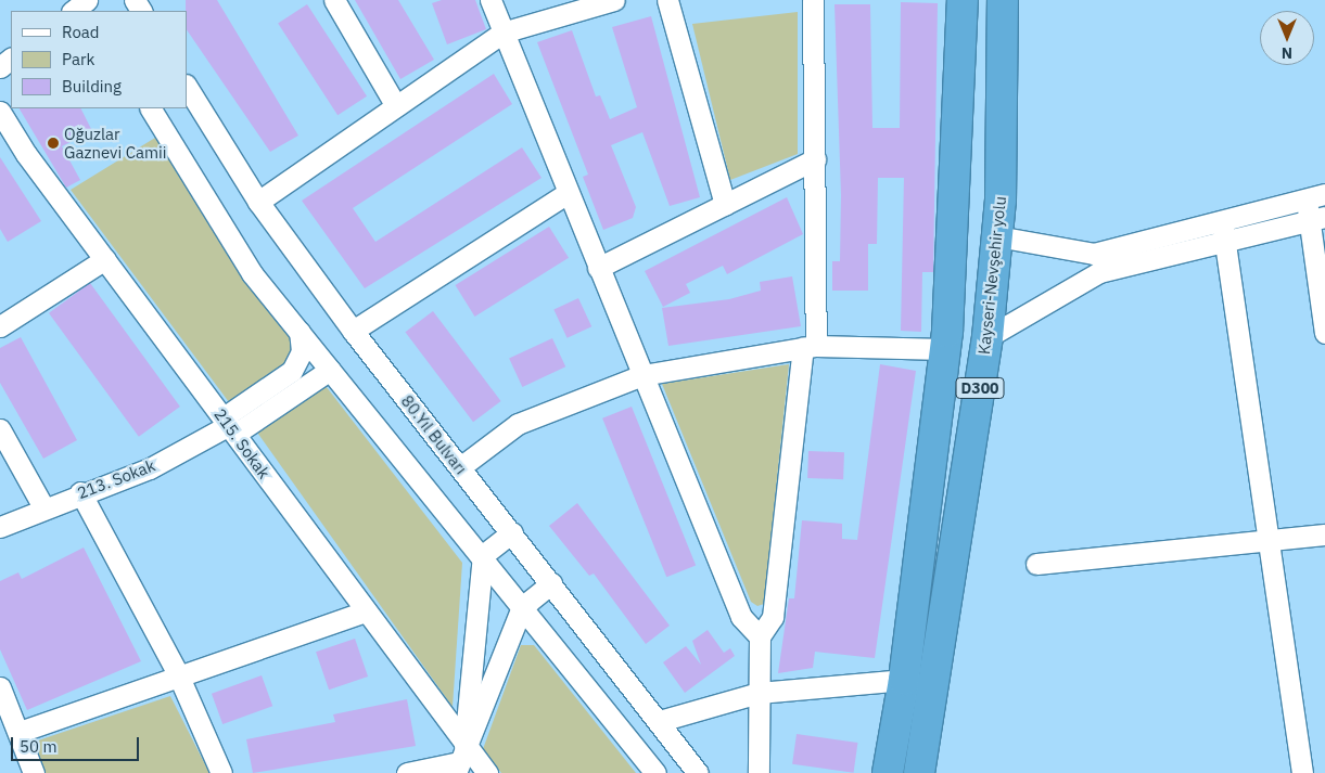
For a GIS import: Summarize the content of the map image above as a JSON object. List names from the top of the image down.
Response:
{
  "streets": {
    "highway": ["Kayseri-Nevşehir yolu", "D300"],
    "street": ["80.Yıl Bulvarı", "215. Sokak", "213. Sokak"]
  },
  "crossings": [
    ["215. Sokak", "213. Sokak"]
  ],
  "places": ["Oğuzlar Gaznevi Camii"],
  "legend": ["Road", "Park", "Building"],
  "scale_bar": "50 m",
  "north": "bottom"
}
